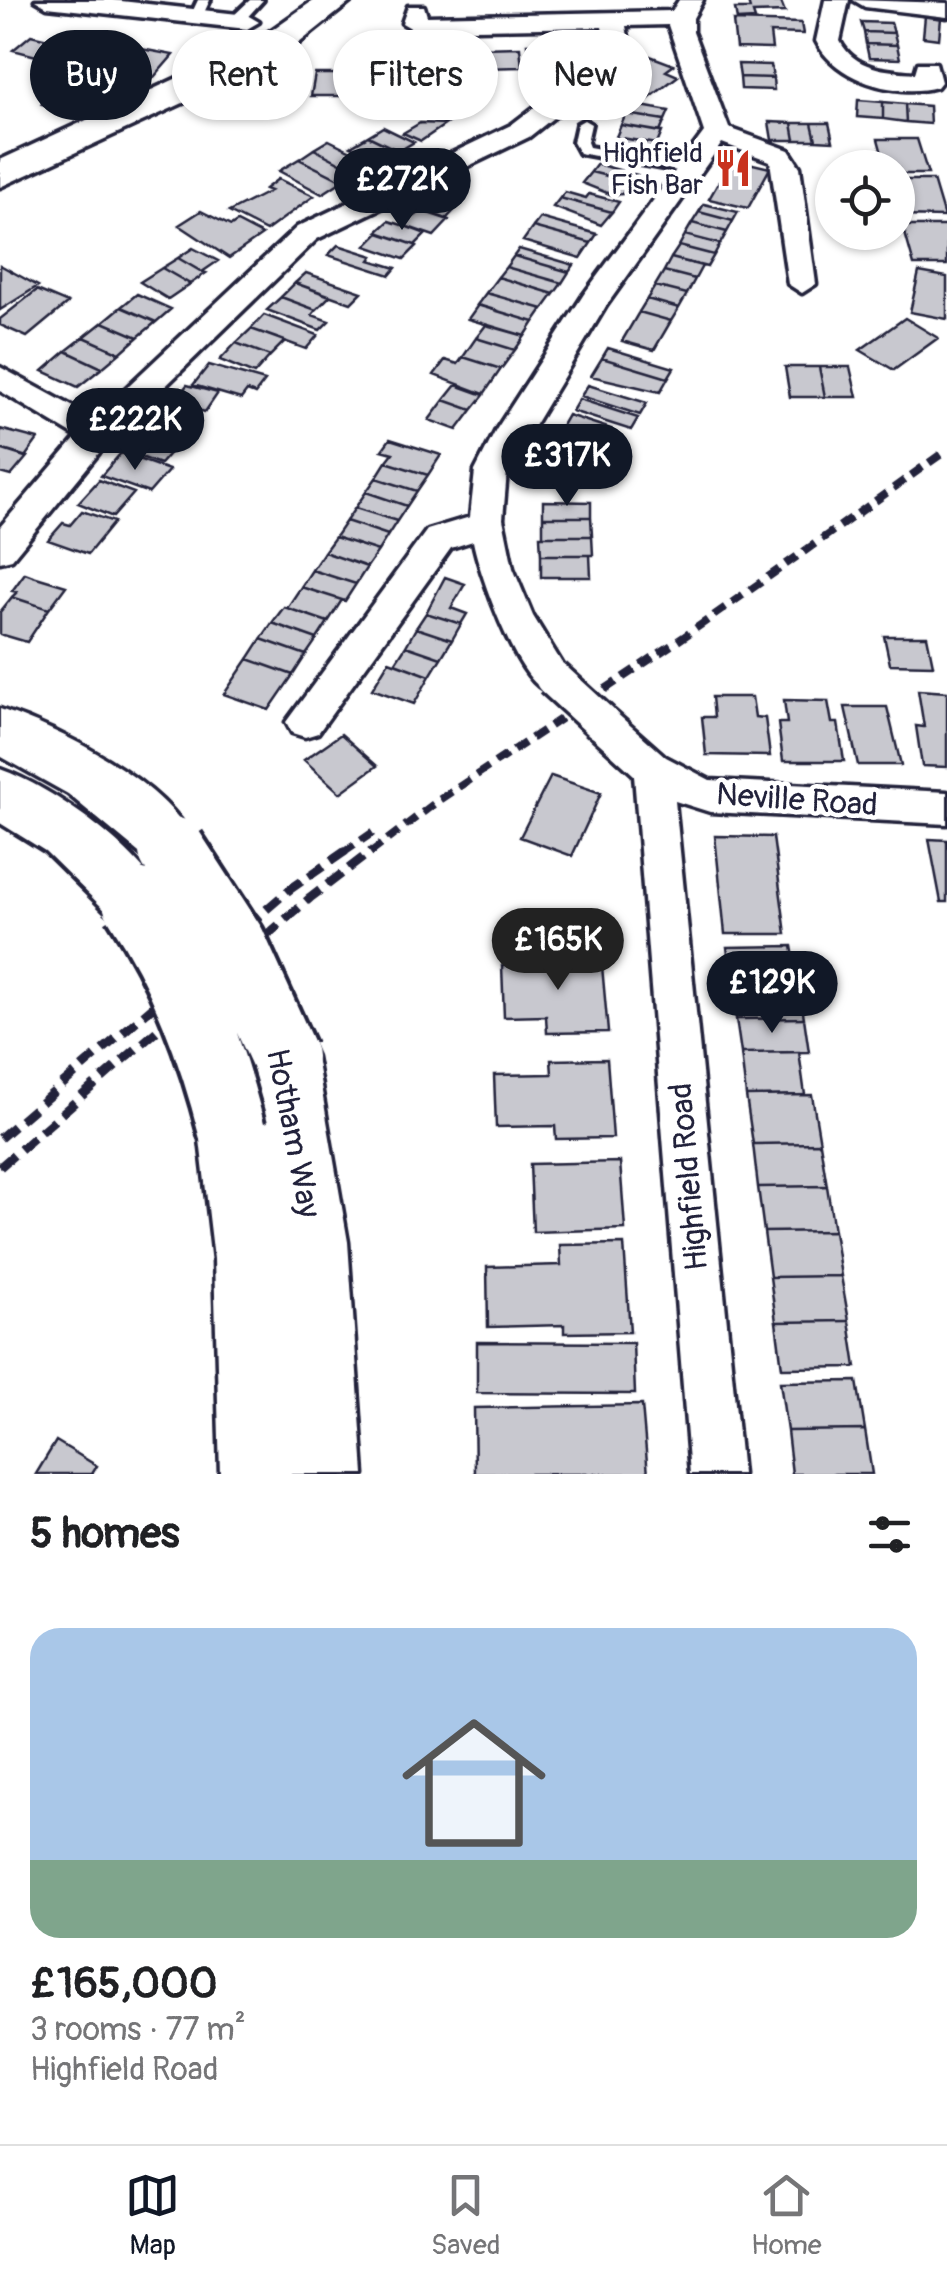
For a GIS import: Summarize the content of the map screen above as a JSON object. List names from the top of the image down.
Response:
{
  "streets": {
    "main road": ["Hotham Way"],
    "street": ["Neville Road", "Highfield Road"]
  },
  "crossings": [
    ["Neville Road", "Highfield Road"]
  ],
  "places": {
    "restaurant": ["Highfield Fish Bar"]
  },
  "page": {
    "chip": [
      "Buy",
      "Rent",
      "Filters",
      "New"
    ],
    "price": [
      "£272K",
      "£222K",
      "£317K",
      "£165K",
      "£129K"
    ],
    "heading": "5 homes",
    "list": [
      {
        "name": "£165,000",
        "note": "3 rooms · 77 m² · Highfield Road"
      }
    ],
    "tabs": ["Map", "Saved", "Home"]
  }
}
